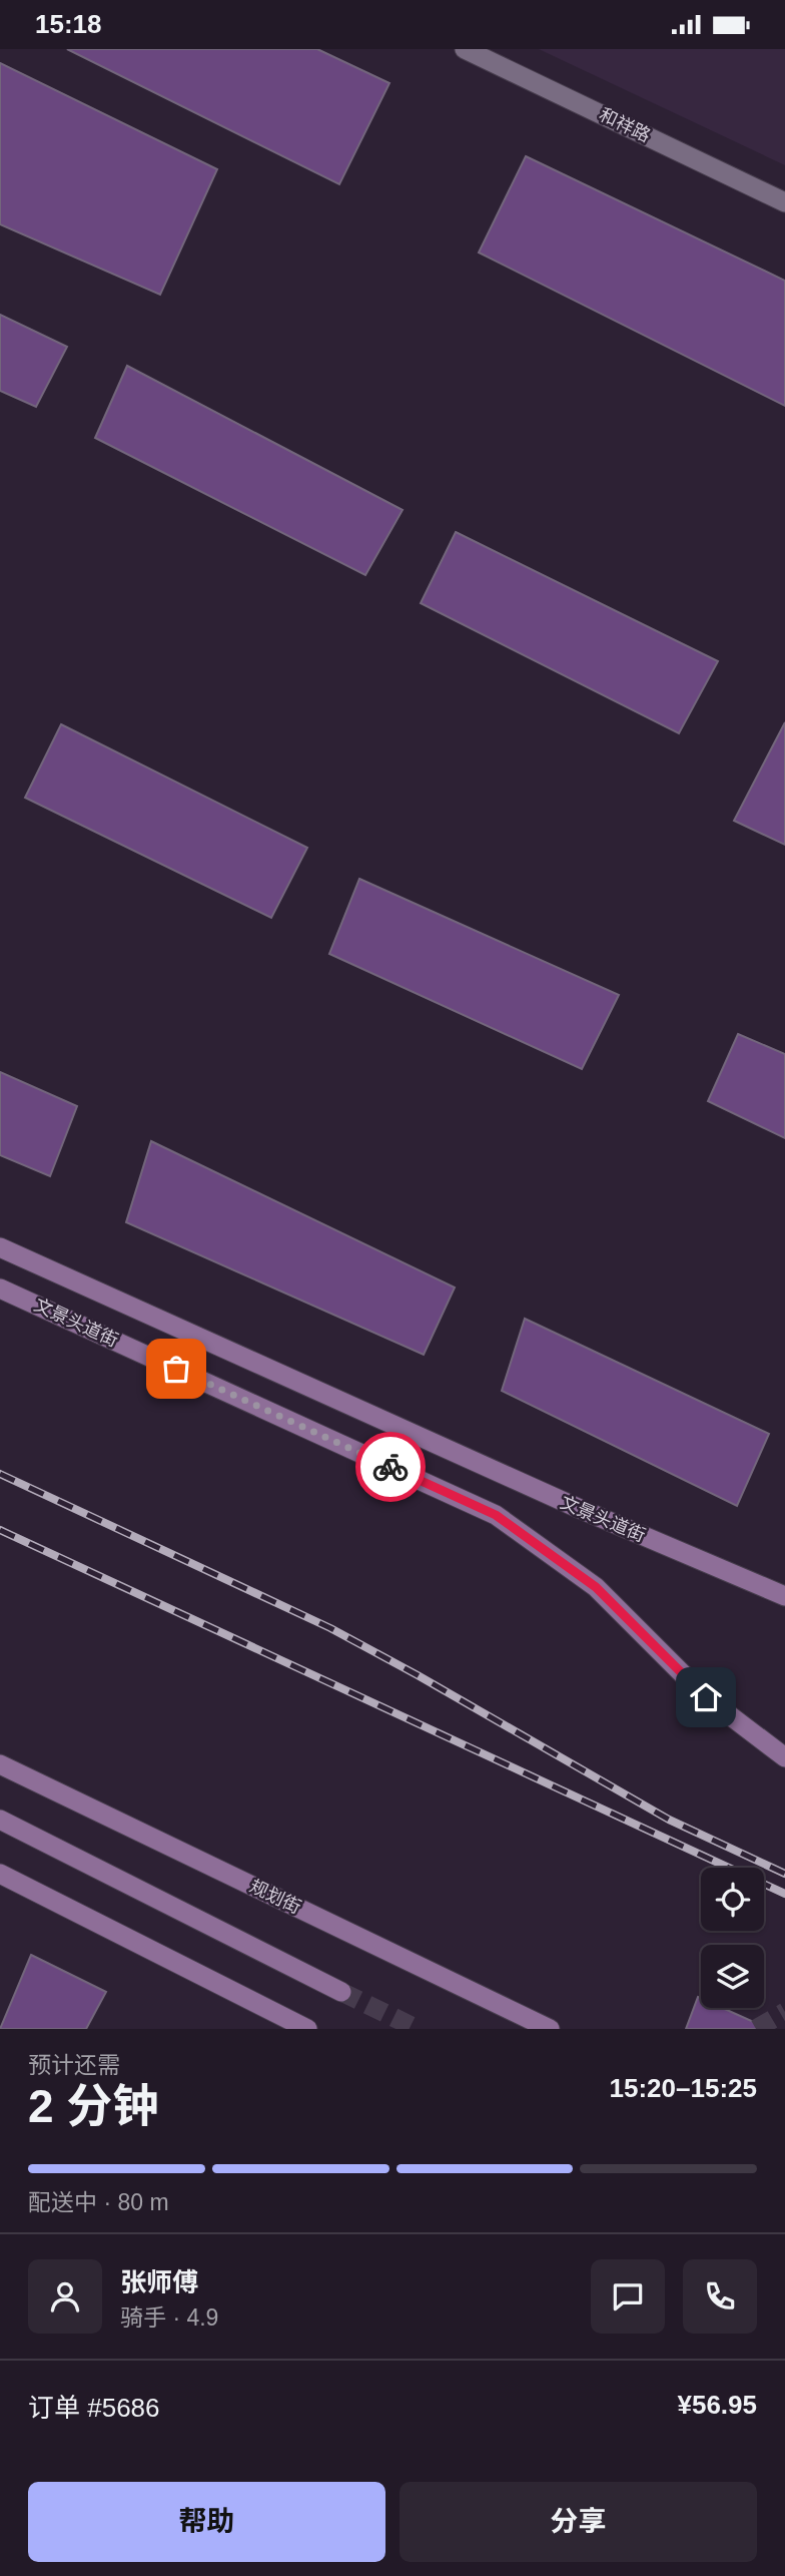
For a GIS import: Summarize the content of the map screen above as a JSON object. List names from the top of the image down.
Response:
{
  "streets": {
    "main road": ["文景头道街", "规划街"],
    "street": ["和祥路"]
  },
  "page": {
    "status": "15:18",
    "heading": ["2 分钟", "预计还需", "15:20–15:25"],
    "panel": [
      "张师傅",
      "骑手 · 4.9",
      "订单 #5686",
      "¥56.95"
    ],
    "bar": "配送中 · 80 m",
    "buttons": ["帮助", "分享"]
  }
}
